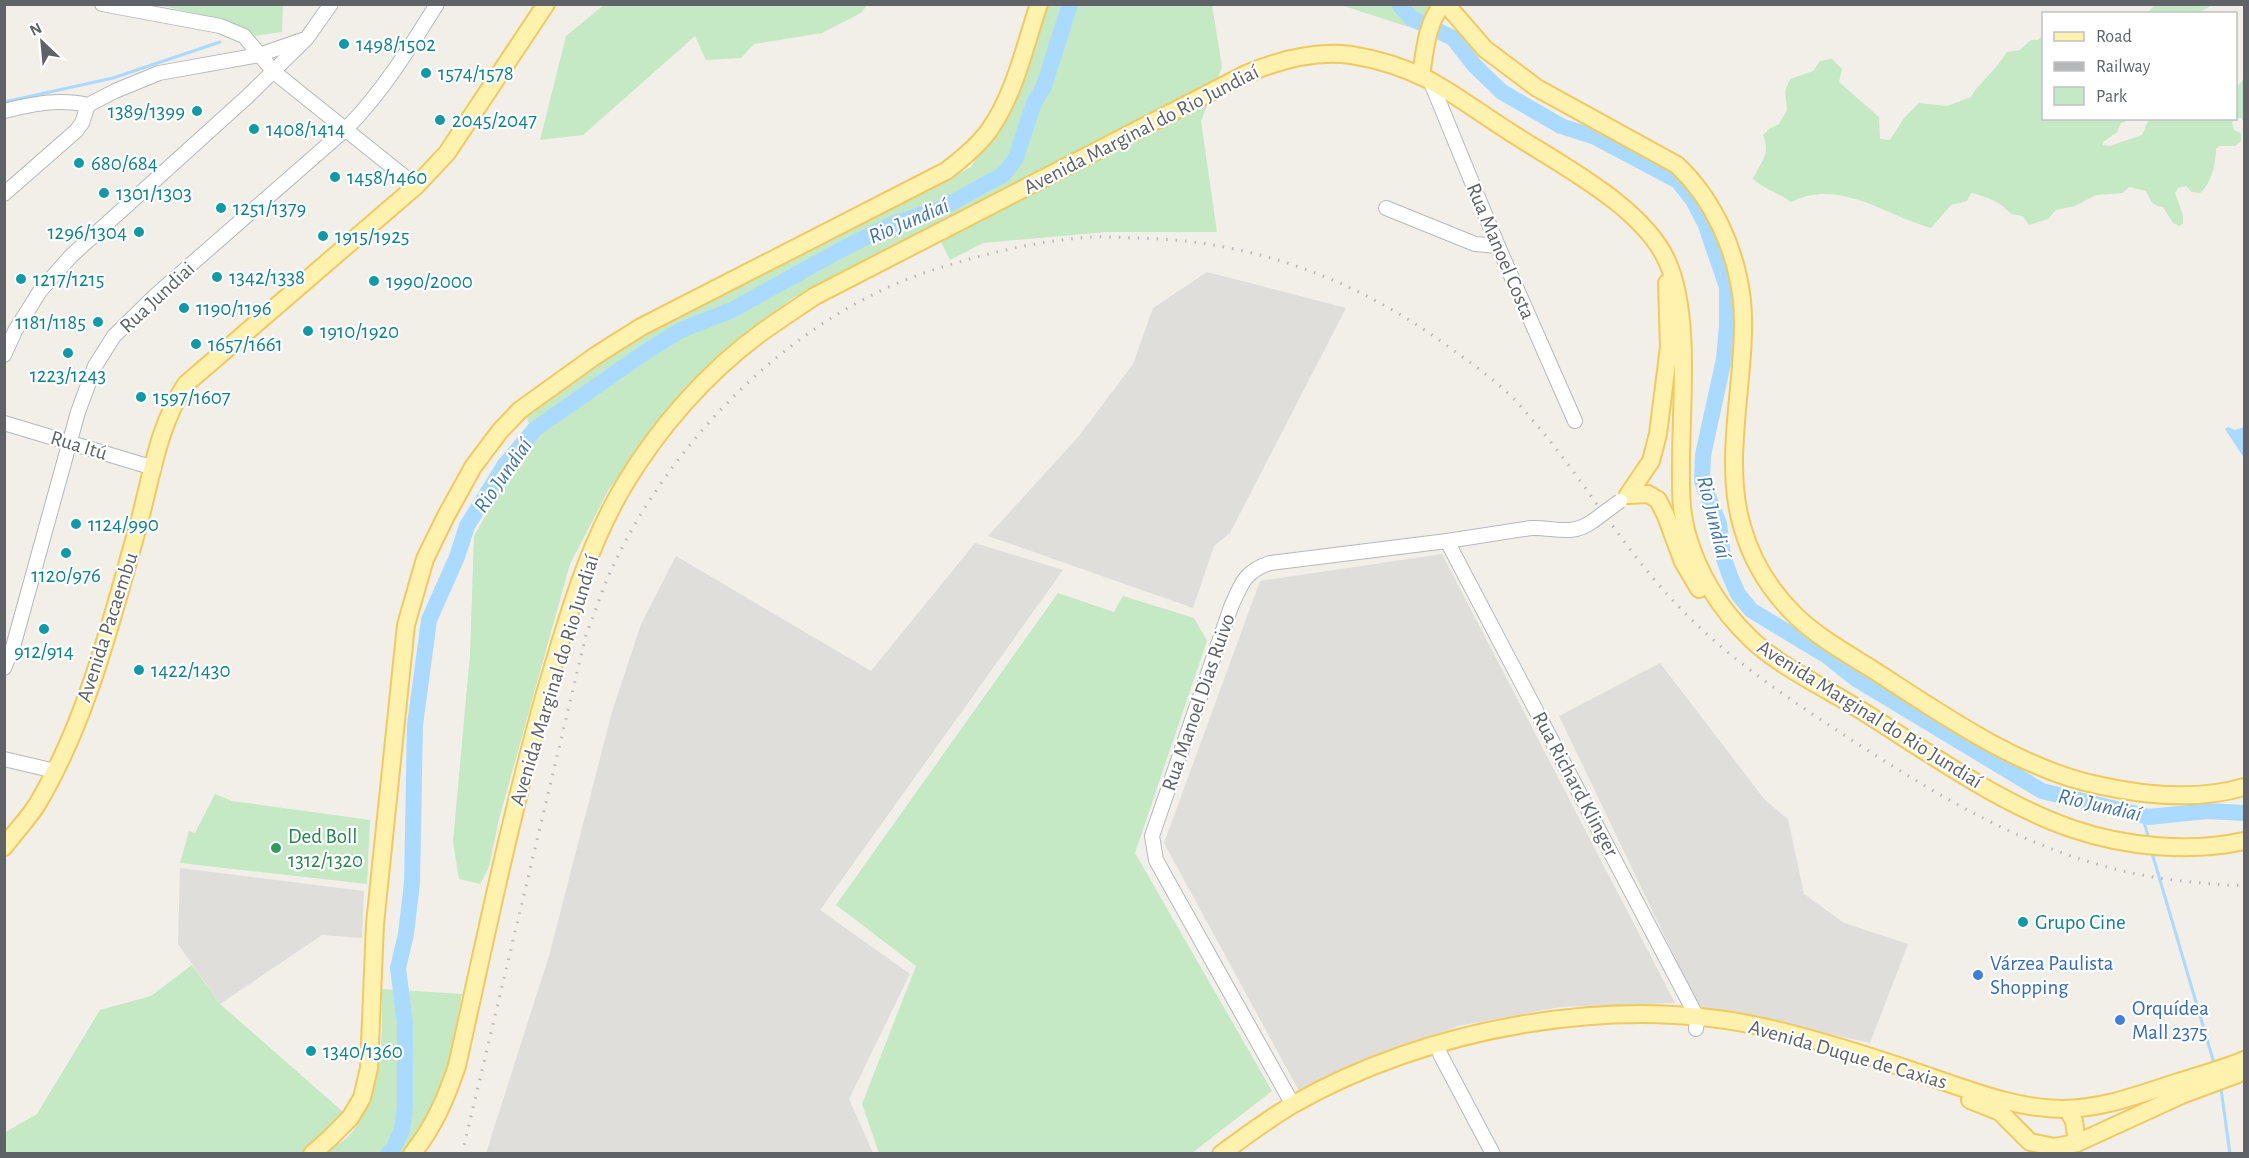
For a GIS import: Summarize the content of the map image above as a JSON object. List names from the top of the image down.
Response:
{
  "streets": {
    "main road": ["Avenida Marginal do Rio Jundiaí", "Avenida Pacaembu", "Avenida Duque de Caxias"],
    "street": [
      "Rua Manoel Costa",
      "Rua Jundiai",
      "Rua Itú",
      "Rua Manoel Dias Ruivo",
      "Rua Richard Klinger"
    ]
  },
  "crossings": [
    ["Avenida Marginal do Rio Jundiaí", "Rua Manoel Costa"],
    ["Rua Jundiai", "Rua Itú"],
    ["Rua Itú", "Avenida Pacaembu"],
    ["Rua Manoel Dias Ruivo", "Rua Richard Klinger"],
    ["Rua Manoel Dias Ruivo", "Avenida Duque de Caxias"],
    ["Rua Richard Klinger", "Avenida Duque de Caxias"]
  ],
  "water": ["Rio Jundiaí"],
  "places": [
    "1498/1502",
    "1574/1578",
    "1389/1399",
    "2045/2047",
    "1408/1414",
    "680/684",
    "1458/1460",
    "1301/1303",
    "1251/1379",
    "1296/1304",
    "1915/1925",
    "1342/1338",
    "1217/1215",
    "1990/2000",
    "1190/1196",
    "1181/1185",
    "1910/1920",
    "1657/1661",
    "1223/1243",
    "1597/1607",
    "1124/990",
    "1120/976",
    "912/914",
    "1422/1430",
    "Ded Boll 1312/1320",
    "Grupo Cine",
    "Várzea Paulista Shopping",
    "Orquídea Mall 2375",
    "1340/1360"
  ],
  "legend": ["Road", "Railway", "Park"],
  "north": "top left"
}
